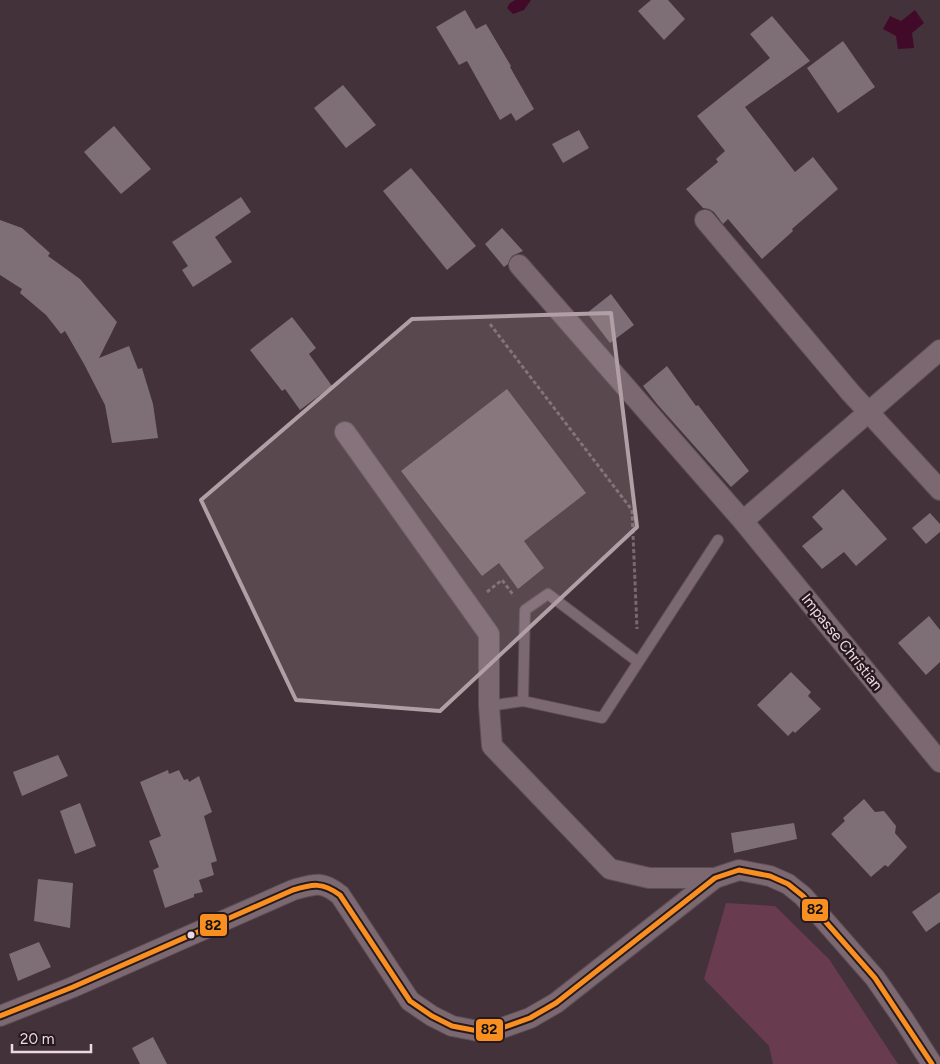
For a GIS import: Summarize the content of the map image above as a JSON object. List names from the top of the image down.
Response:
{
  "streets": {
    "street": ["Impasse Christian"]
  },
  "lines": ["transit line 82"],
  "scale_bar": "20 m"
}
